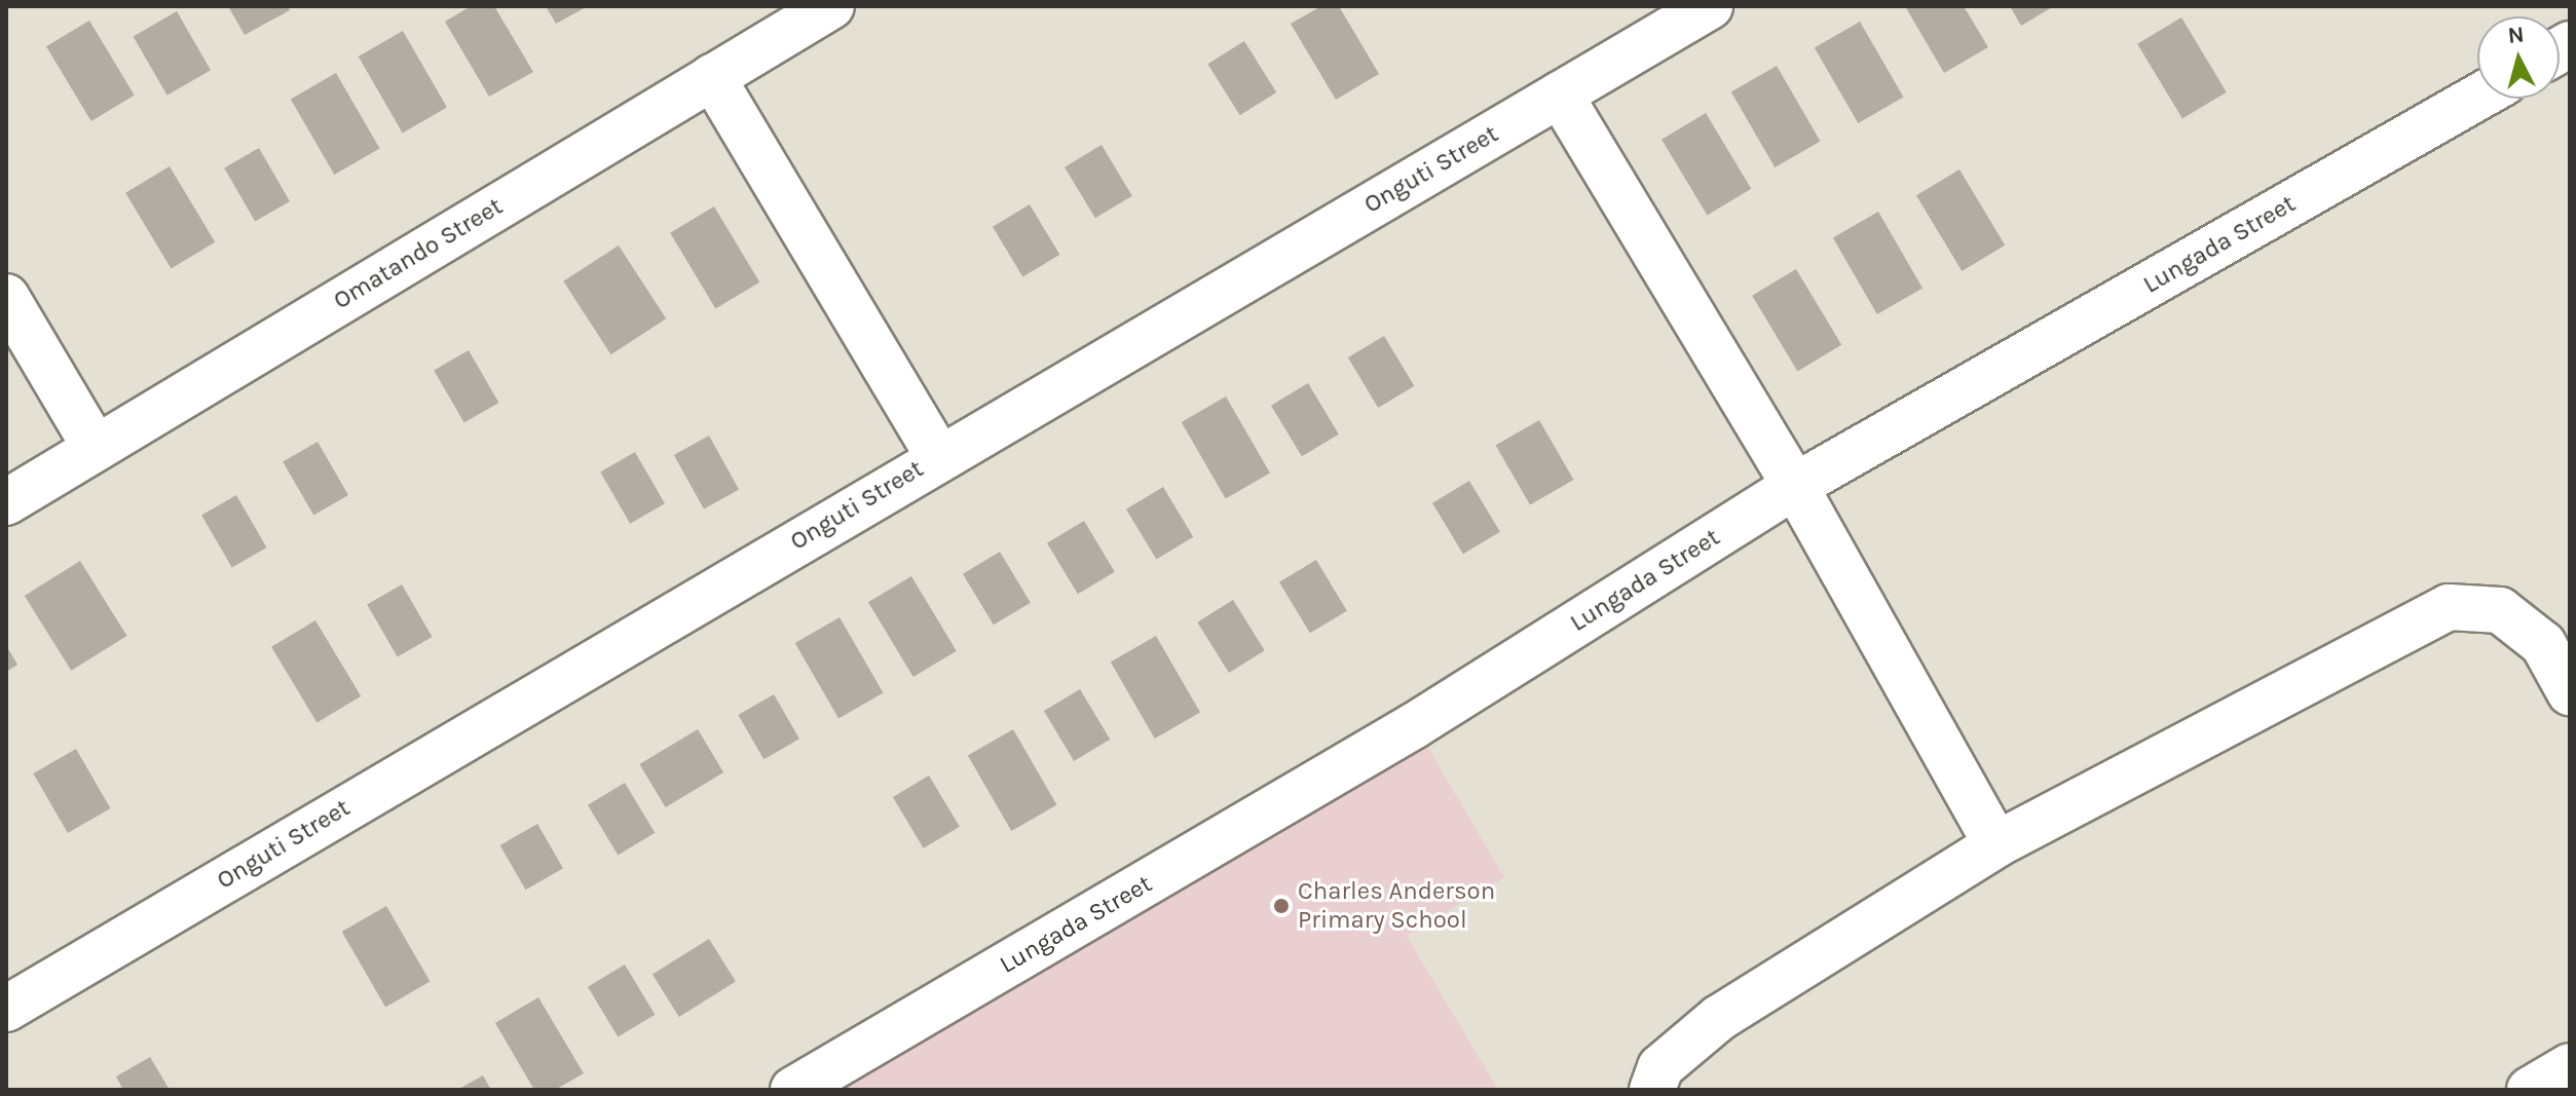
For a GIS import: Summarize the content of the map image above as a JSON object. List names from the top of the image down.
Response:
{
  "streets": {
    "street": ["Onguti Street", "Lungada Street", "Omatando Street"]
  },
  "places": ["Charles Anderson Primary School"],
  "north": "top"
}
